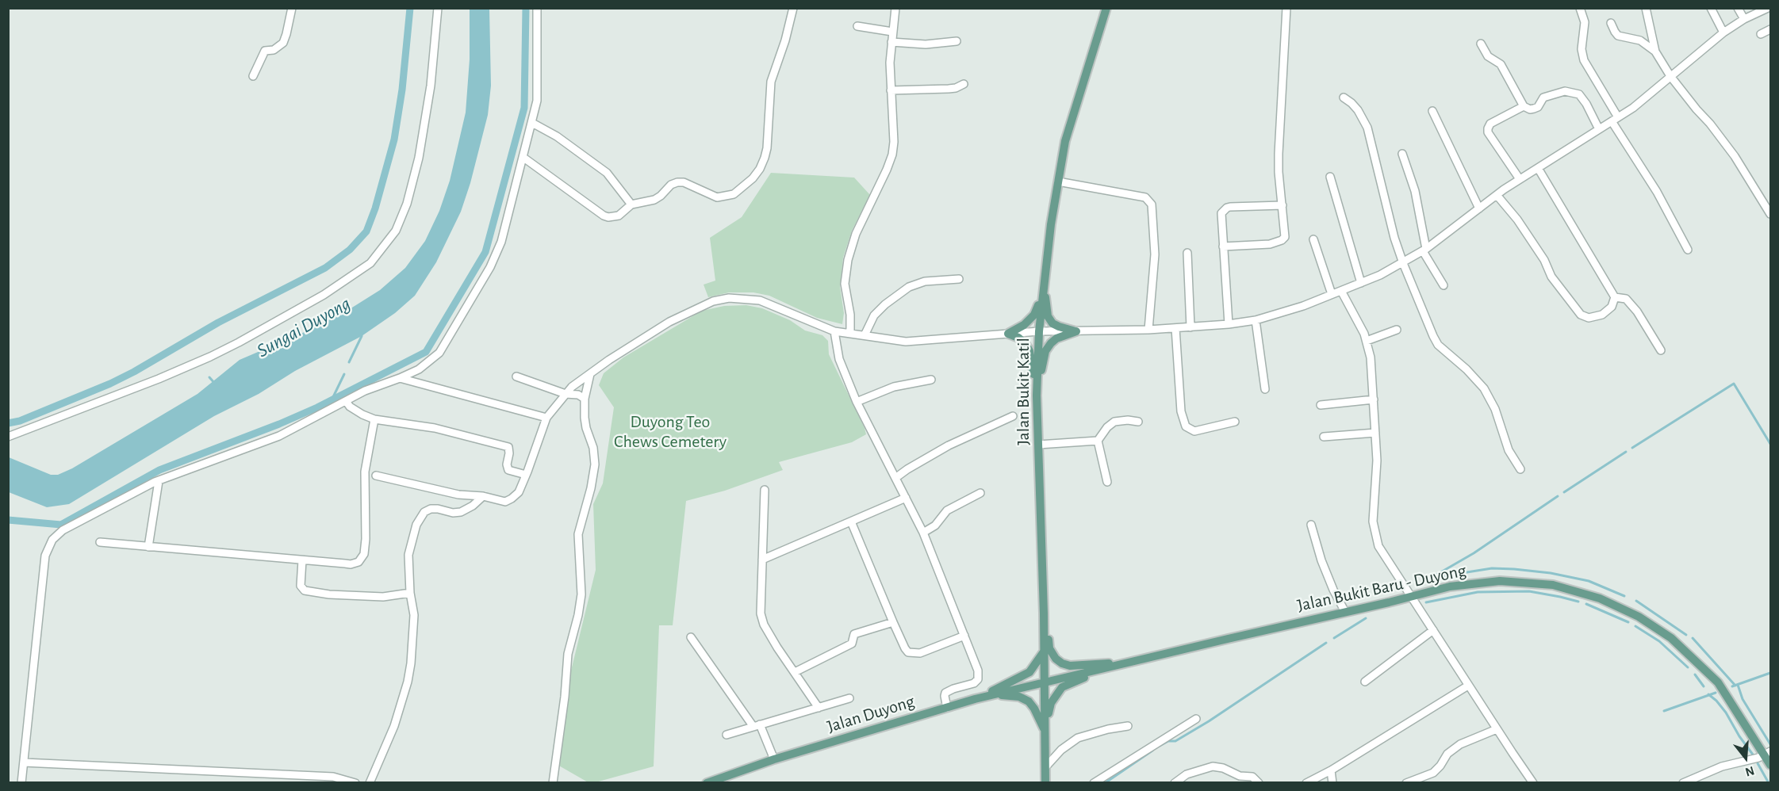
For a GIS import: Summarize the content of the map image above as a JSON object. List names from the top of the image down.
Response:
{
  "streets": {
    "main road": ["Jalan Bukit Katil", "Jalan Bukit Baru - Duyong", "Jalan Duyong"]
  },
  "crossings": [
    ["Jalan Bukit Katil", "Jalan Bukit Baru - Duyong"],
    ["Jalan Bukit Katil", "Jalan Duyong"],
    ["Jalan Bukit Baru - Duyong", "Jalan Duyong"]
  ],
  "water": ["Sungai Duyong"],
  "parks": ["Duyong Teo Chews Cemetery"],
  "north": "bottom"
}
